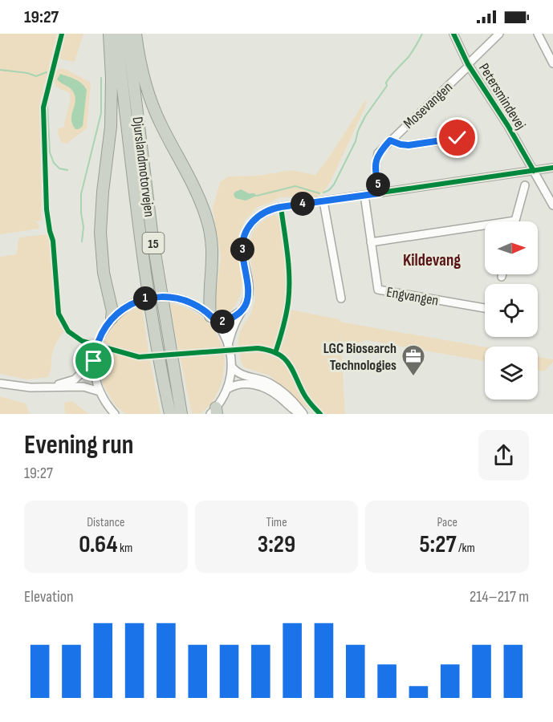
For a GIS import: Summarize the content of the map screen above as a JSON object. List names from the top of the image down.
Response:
{
  "streets": {
    "highway": ["Djurslandmotorvejen", "15"],
    "street": ["Petersmindevej", "Mosevangen", "Engvangen"]
  },
  "crossings": [
    ["Petersmindevej", "Mosevangen"]
  ],
  "districts": ["Kildevang"],
  "places": {
    "office": ["LGC Biosearch Technologies"]
  },
  "north": "right",
  "page": {
    "status": "19:27",
    "pins": [
      "5",
      "4",
      "3",
      "1",
      "2"
    ],
    "heading": ["Evening run", "19:27"],
    "stats": [
      ["Distance", "0.64 km"],
      ["Time", "3:29"],
      ["Pace", "5:27 /km"]
    ],
    "chart": ["Elevation", "214–217 m"]
  }
}
